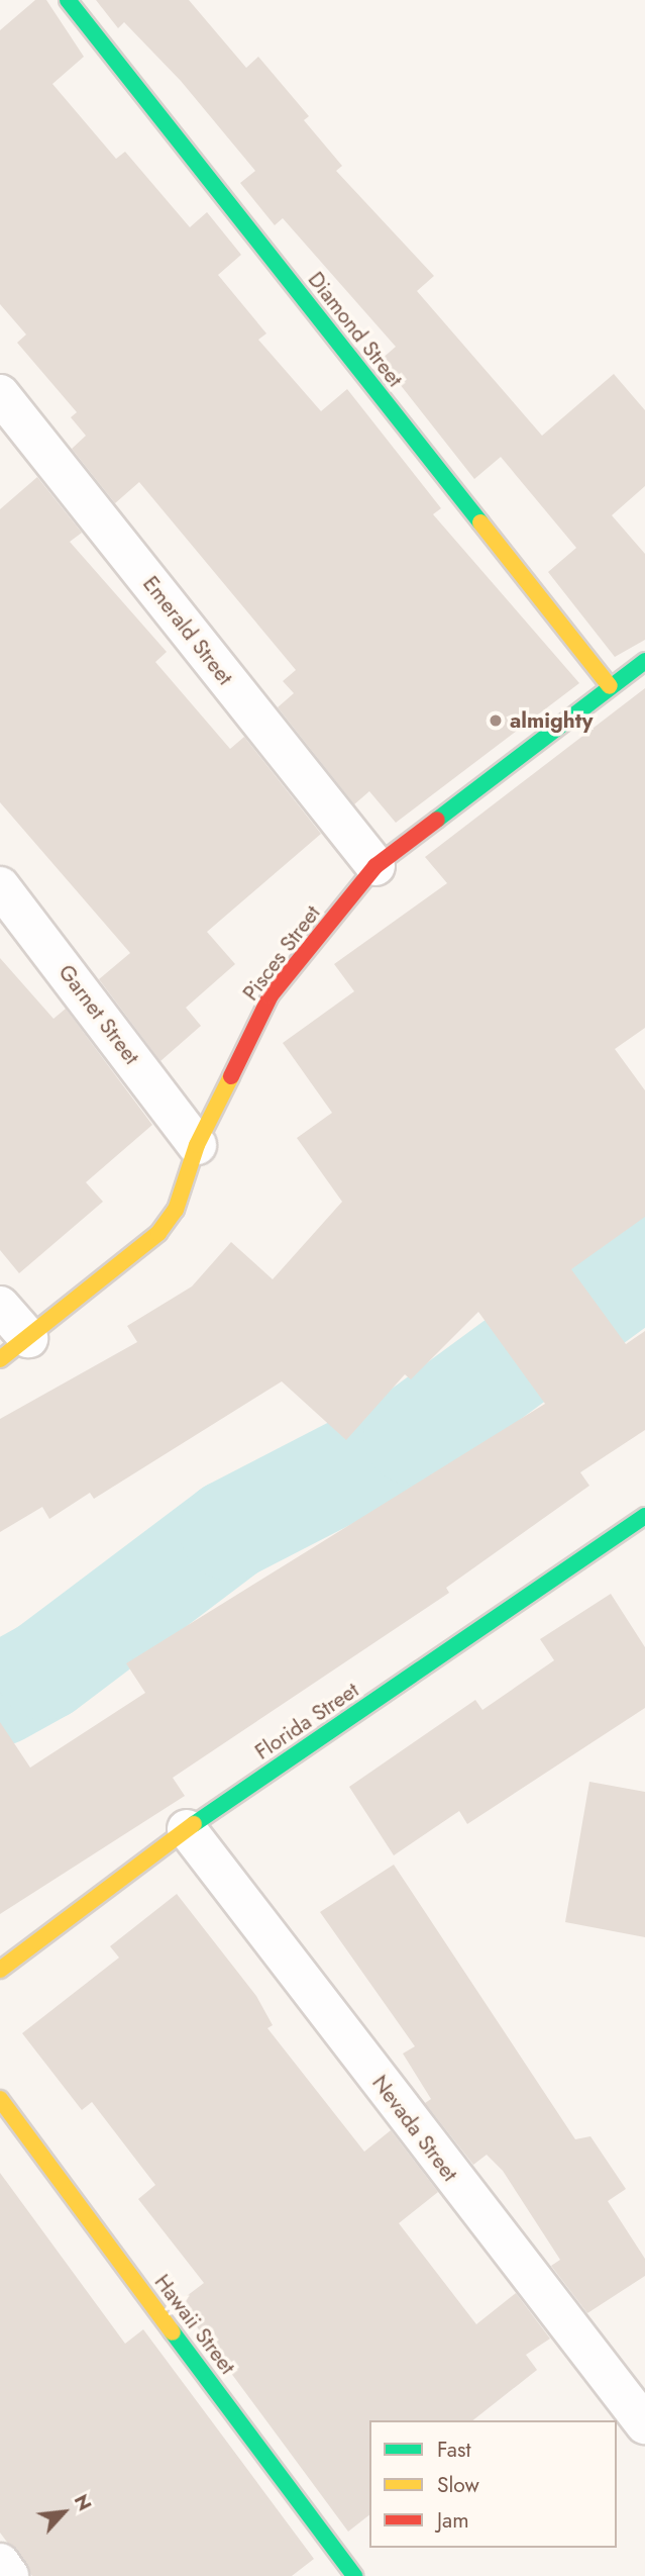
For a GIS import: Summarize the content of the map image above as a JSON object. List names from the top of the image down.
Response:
{
  "streets": {
    "street": [
      "Diamond Street",
      "Emerald Street",
      "Pisces Street",
      "Garnet Street",
      "Florida Street",
      "Nevada Street",
      "Hawaii Street"
    ]
  },
  "crossings": [
    ["Diamond Street", "Pisces Street"],
    ["Emerald Street", "Pisces Street"],
    ["Pisces Street", "Garnet Street"],
    ["Florida Street", "Nevada Street"]
  ],
  "places": ["almighty"],
  "legend": ["Fast", "Slow", "Jam"],
  "north": "top right"
}
